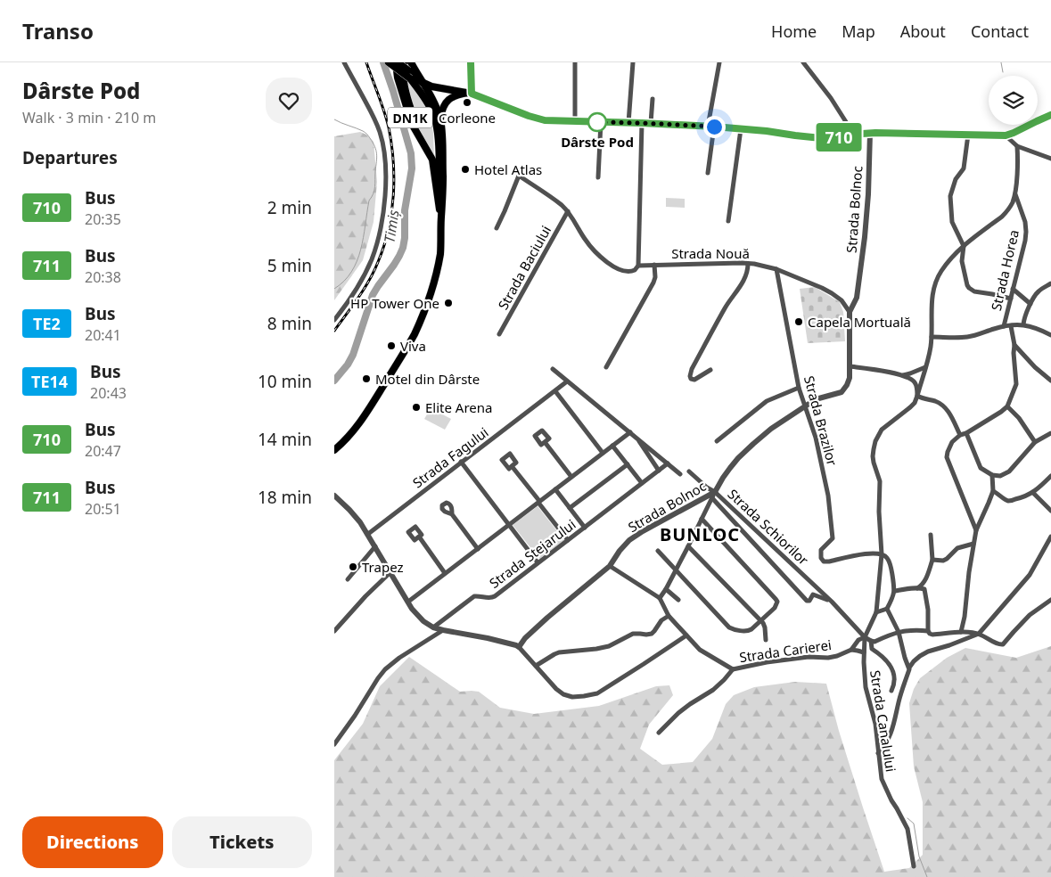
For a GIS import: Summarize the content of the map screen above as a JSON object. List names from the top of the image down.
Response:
{
  "streets": {
    "main road": ["DN1K"],
    "street": [
      "Strada Bolnoc",
      "Strada Nouă",
      "Strada Baciului",
      "Strada Horea",
      "Strada Brazilor",
      "Strada Fagului",
      "Strada Schiorilor",
      "Strada Stejarului",
      "Strada Carierei",
      "Strada Canalului"
    ]
  },
  "crossings": [
    ["Strada Bolnoc", "Strada Nouă"],
    ["Strada Bolnoc", "Strada Brazilor"],
    ["Strada Bolnoc", "Strada Schiorilor"],
    ["Strada Nouă", "Strada Baciului"],
    ["Strada Nouă", "Strada Brazilor"],
    ["Strada Schiorilor", "Strada Carierei"],
    ["Strada Schiorilor", "Strada Canalului"],
    ["Strada Carierei", "Strada Canalului"]
  ],
  "districts": ["BUNLOC"],
  "water": ["Timiș"],
  "places": [
    "Corleone",
    "Dârste Pod",
    "Hotel Atlas",
    "HP Tower One",
    "Capela Mortuală",
    "Viva",
    "Motel din Dârste",
    "Elite Arena",
    "Trapez"
  ],
  "lines": ["bus line 710"],
  "page": {
    "header": "Transo",
    "nav": [
      "Home",
      "Map",
      "About",
      "Contact"
    ],
    "heading": [
      ["Dârste Pod", "Walk · 3 min · 210 m"],
      "Departures"
    ],
    "on_map": "710",
    "list": [
      {
        "mark": "710",
        "name": "Bus",
        "note": "20:35",
        "value": "2 min"
      },
      {
        "mark": "711",
        "name": "Bus",
        "note": "20:38",
        "value": "5 min"
      },
      {
        "mark": "TE2",
        "name": "Bus",
        "note": "20:41",
        "value": "8 min"
      },
      {
        "mark": "TE14",
        "name": "Bus",
        "note": "20:43",
        "value": "10 min"
      },
      {
        "mark": "710",
        "name": "Bus",
        "note": "20:47",
        "value": "14 min"
      },
      {
        "mark": "711",
        "name": "Bus",
        "note": "20:51",
        "value": "18 min"
      }
    ],
    "buttons": ["Directions", "Tickets"]
  }
}
